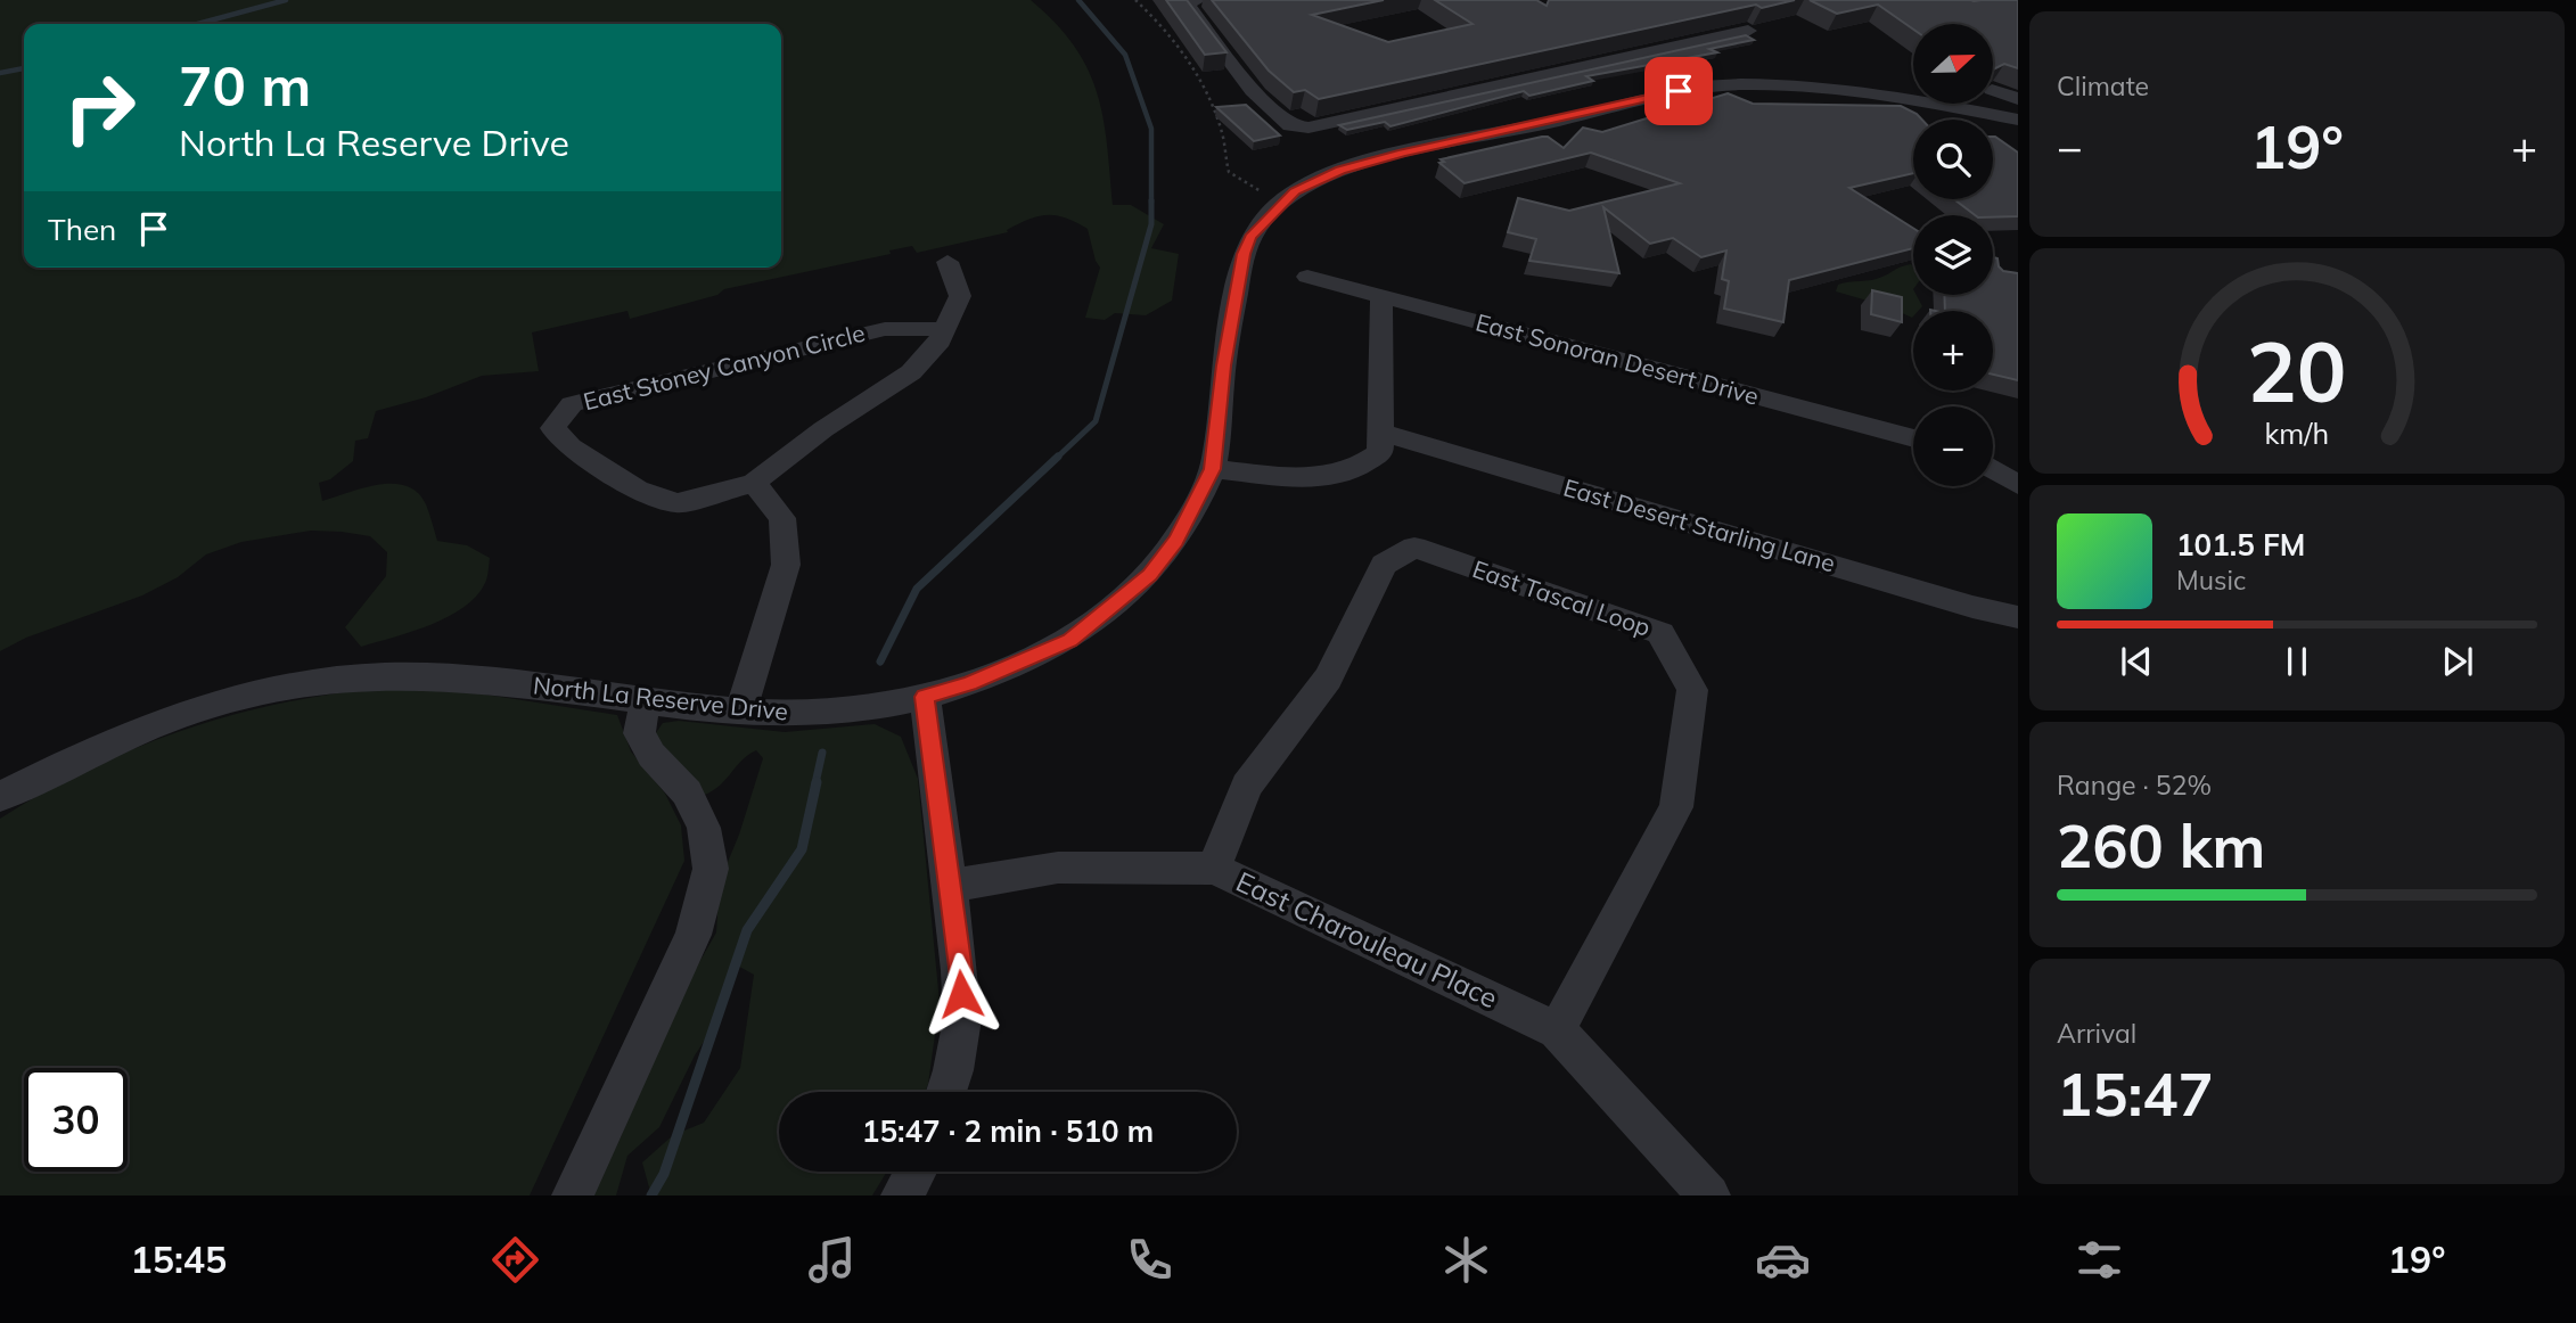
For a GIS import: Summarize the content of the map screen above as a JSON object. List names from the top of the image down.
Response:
{
  "streets": {
    "street": [
      "East Sonoran Desert Drive",
      "East Stoney Canyon Circle",
      "East Desert Starling Lane",
      "East Tascal Loop",
      "North La Reserve Drive",
      "East Charouleau Place"
    ]
  },
  "crossings": [
    ["East Tascal Loop", "East Charouleau Place"]
  ],
  "north": "right",
  "page": {
    "tile": [
      "Climate",
      ["Range · 52%", "260 km"],
      ["Arrival", "15:47"]
    ],
    "map_buttons": ["+", "−"],
    "turn": ["70 m", "North La Reserve Drive"],
    "heat": ["−", "19°", "+"],
    "then": "Then",
    "song": ["101.5 FM", "Music"],
    "limit": "30",
    "trip": "15:47 · 2 min · 510 m",
    "tabs": ["15:45", "19°"],
    "gauge": ["20", "km/h"]
  }
}
